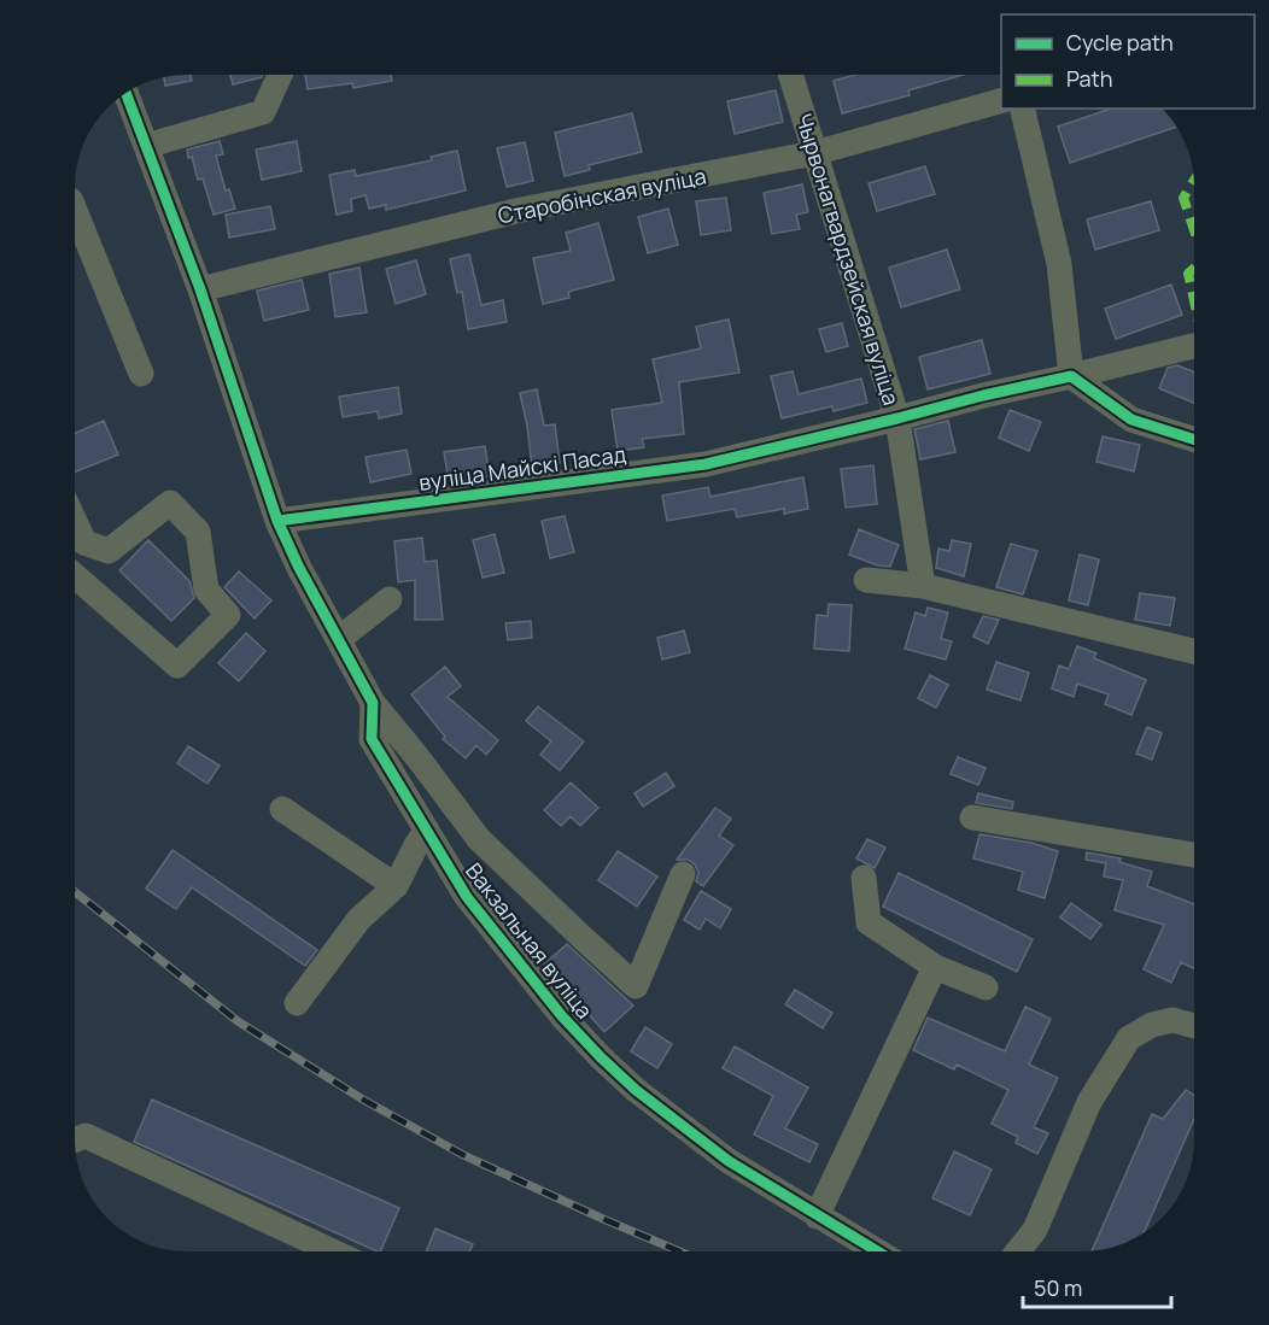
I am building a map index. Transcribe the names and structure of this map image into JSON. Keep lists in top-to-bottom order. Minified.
{"streets":{"street":["Старобінская вуліца","Чырвонагвардзейская вуліца","вуліца Майскі Пасад","Вакзальная вуліца"]},"crossings":[["Старобінская вуліца","Чырвонагвардзейская вуліца"],["Чырвонагвардзейская вуліца","вуліца Майскі Пасад"],["вуліца Майскі Пасад","Вакзальная вуліца"]],"legend":["Cycle path","Path"],"scale_bar":"50 m"}
